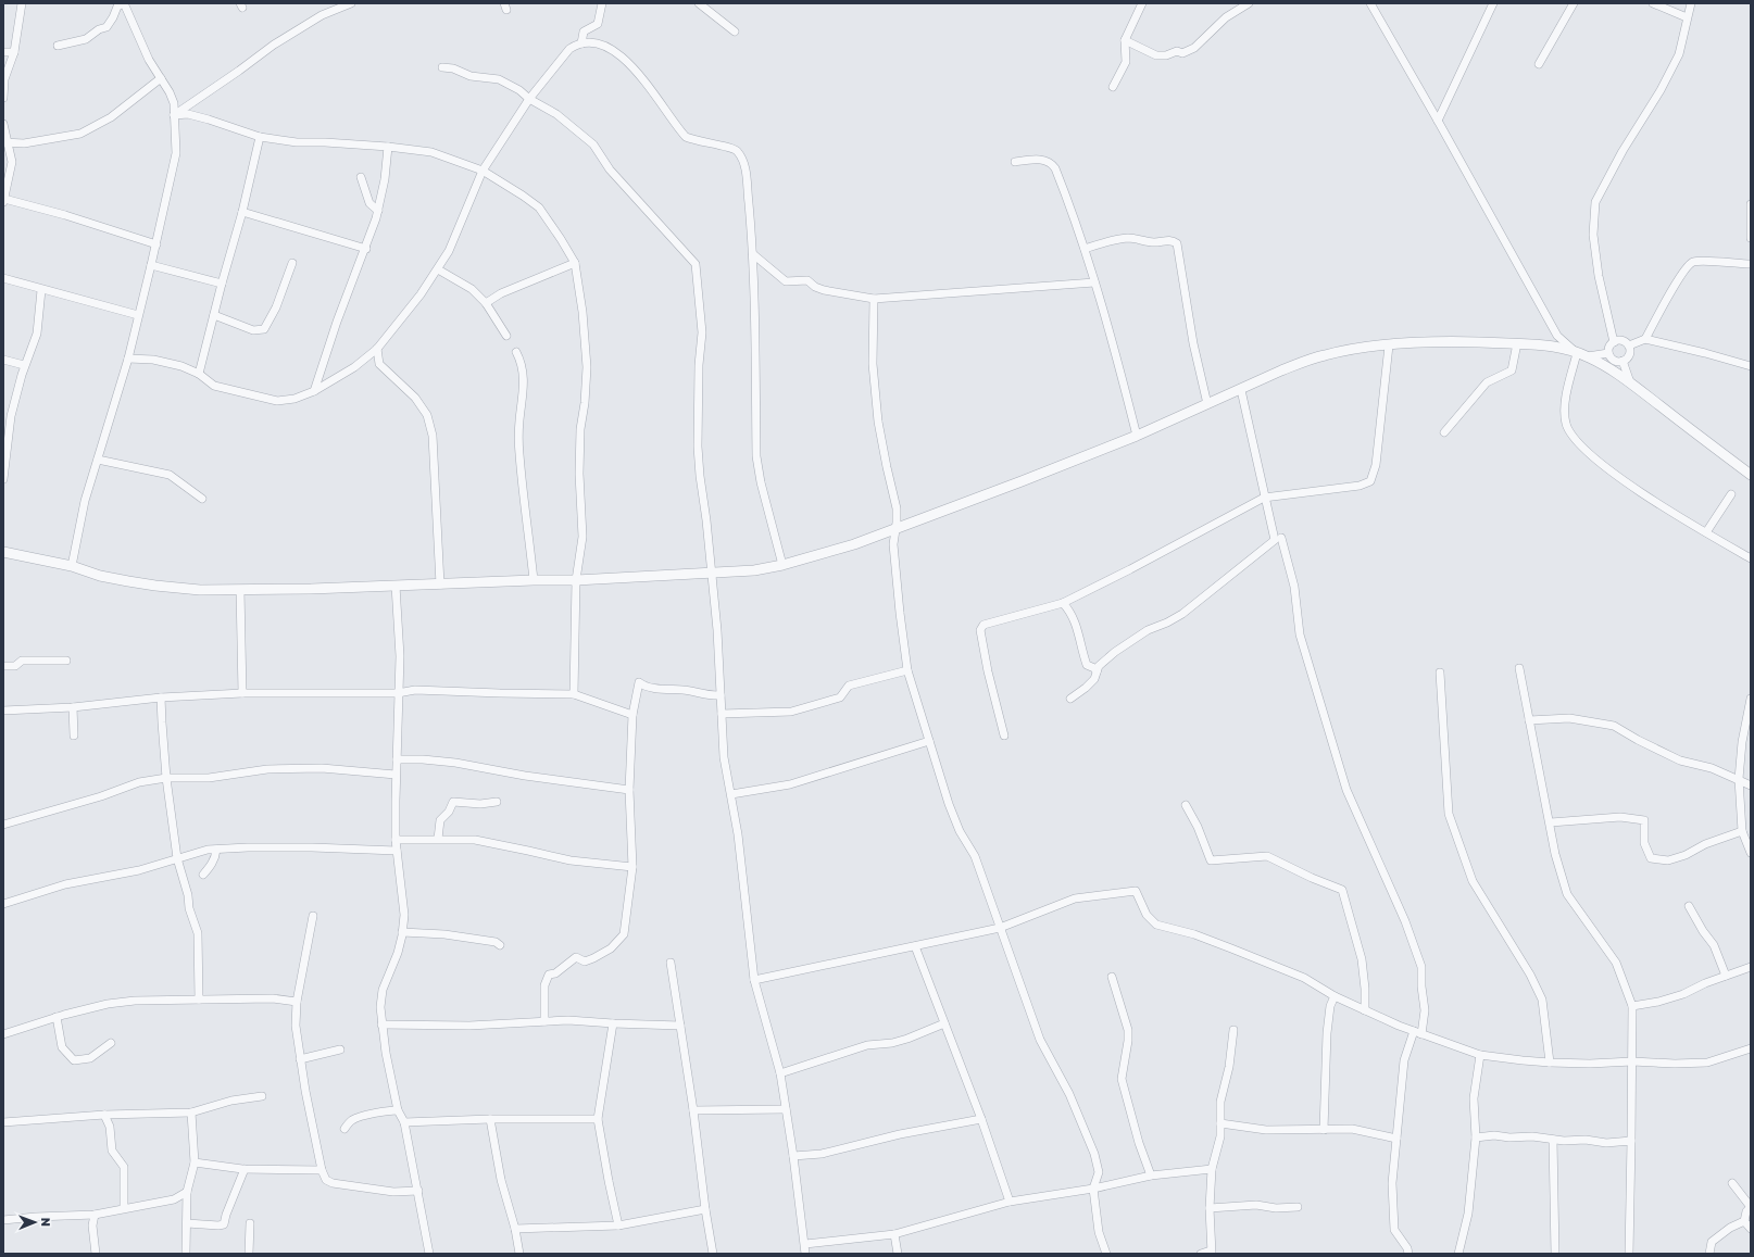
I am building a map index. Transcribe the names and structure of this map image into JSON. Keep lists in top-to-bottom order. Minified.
{"north":"right"}
